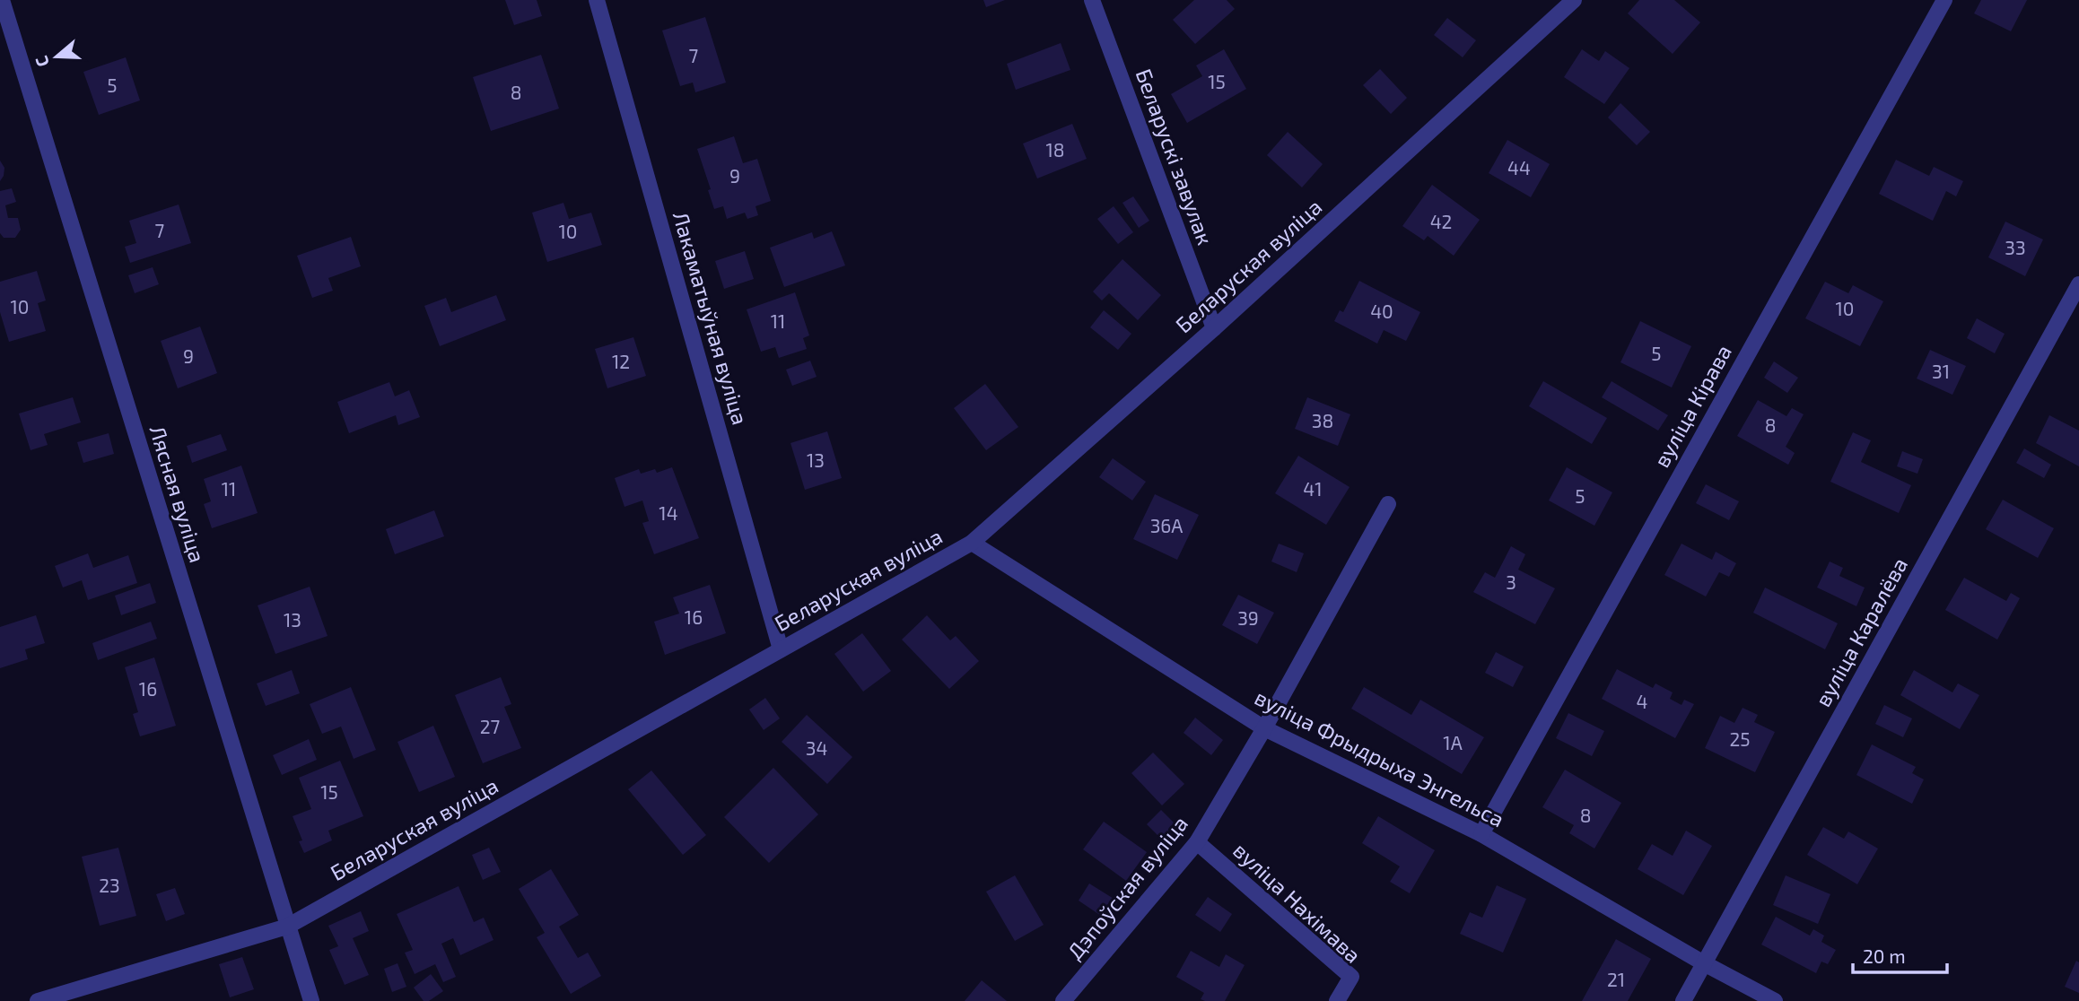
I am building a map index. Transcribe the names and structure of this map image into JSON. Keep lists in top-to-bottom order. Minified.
{"streets":{"street":["Беларускі завулак","Беларуская вуліца","Лакаматыўная вуліца","вуліца Кірава","Лясная вуліца","вуліца Каралёва","вуліца Фрыдрыха Энгельса","Дэпоўская вуліца","вуліца Нахімава"]},"crossings":[["Беларускі завулак","Беларуская вуліца"],["Беларуская вуліца","Лакаматыўная вуліца"],["Беларуская вуліца","Лясная вуліца"],["Беларуская вуліца","вуліца Фрыдрыха Энгельса"],["вуліца Кірава","вуліца Фрыдрыха Энгельса"],["вуліца Каралёва","вуліца Фрыдрыха Энгельса"],["вуліца Фрыдрыха Энгельса","Дэпоўская вуліца"],["Дэпоўская вуліца","вуліца Нахімава"]],"house_numbers":["7","15","5","8","18","44","9","42","7","10","33","10","10","40","11","5","9","12","31","38","8","13","11","41","5","14","36А","3","16","39","13","16","4","27","25","1А","34","15","8","23","21"],"scale_bar":"20 m","north":"left"}
